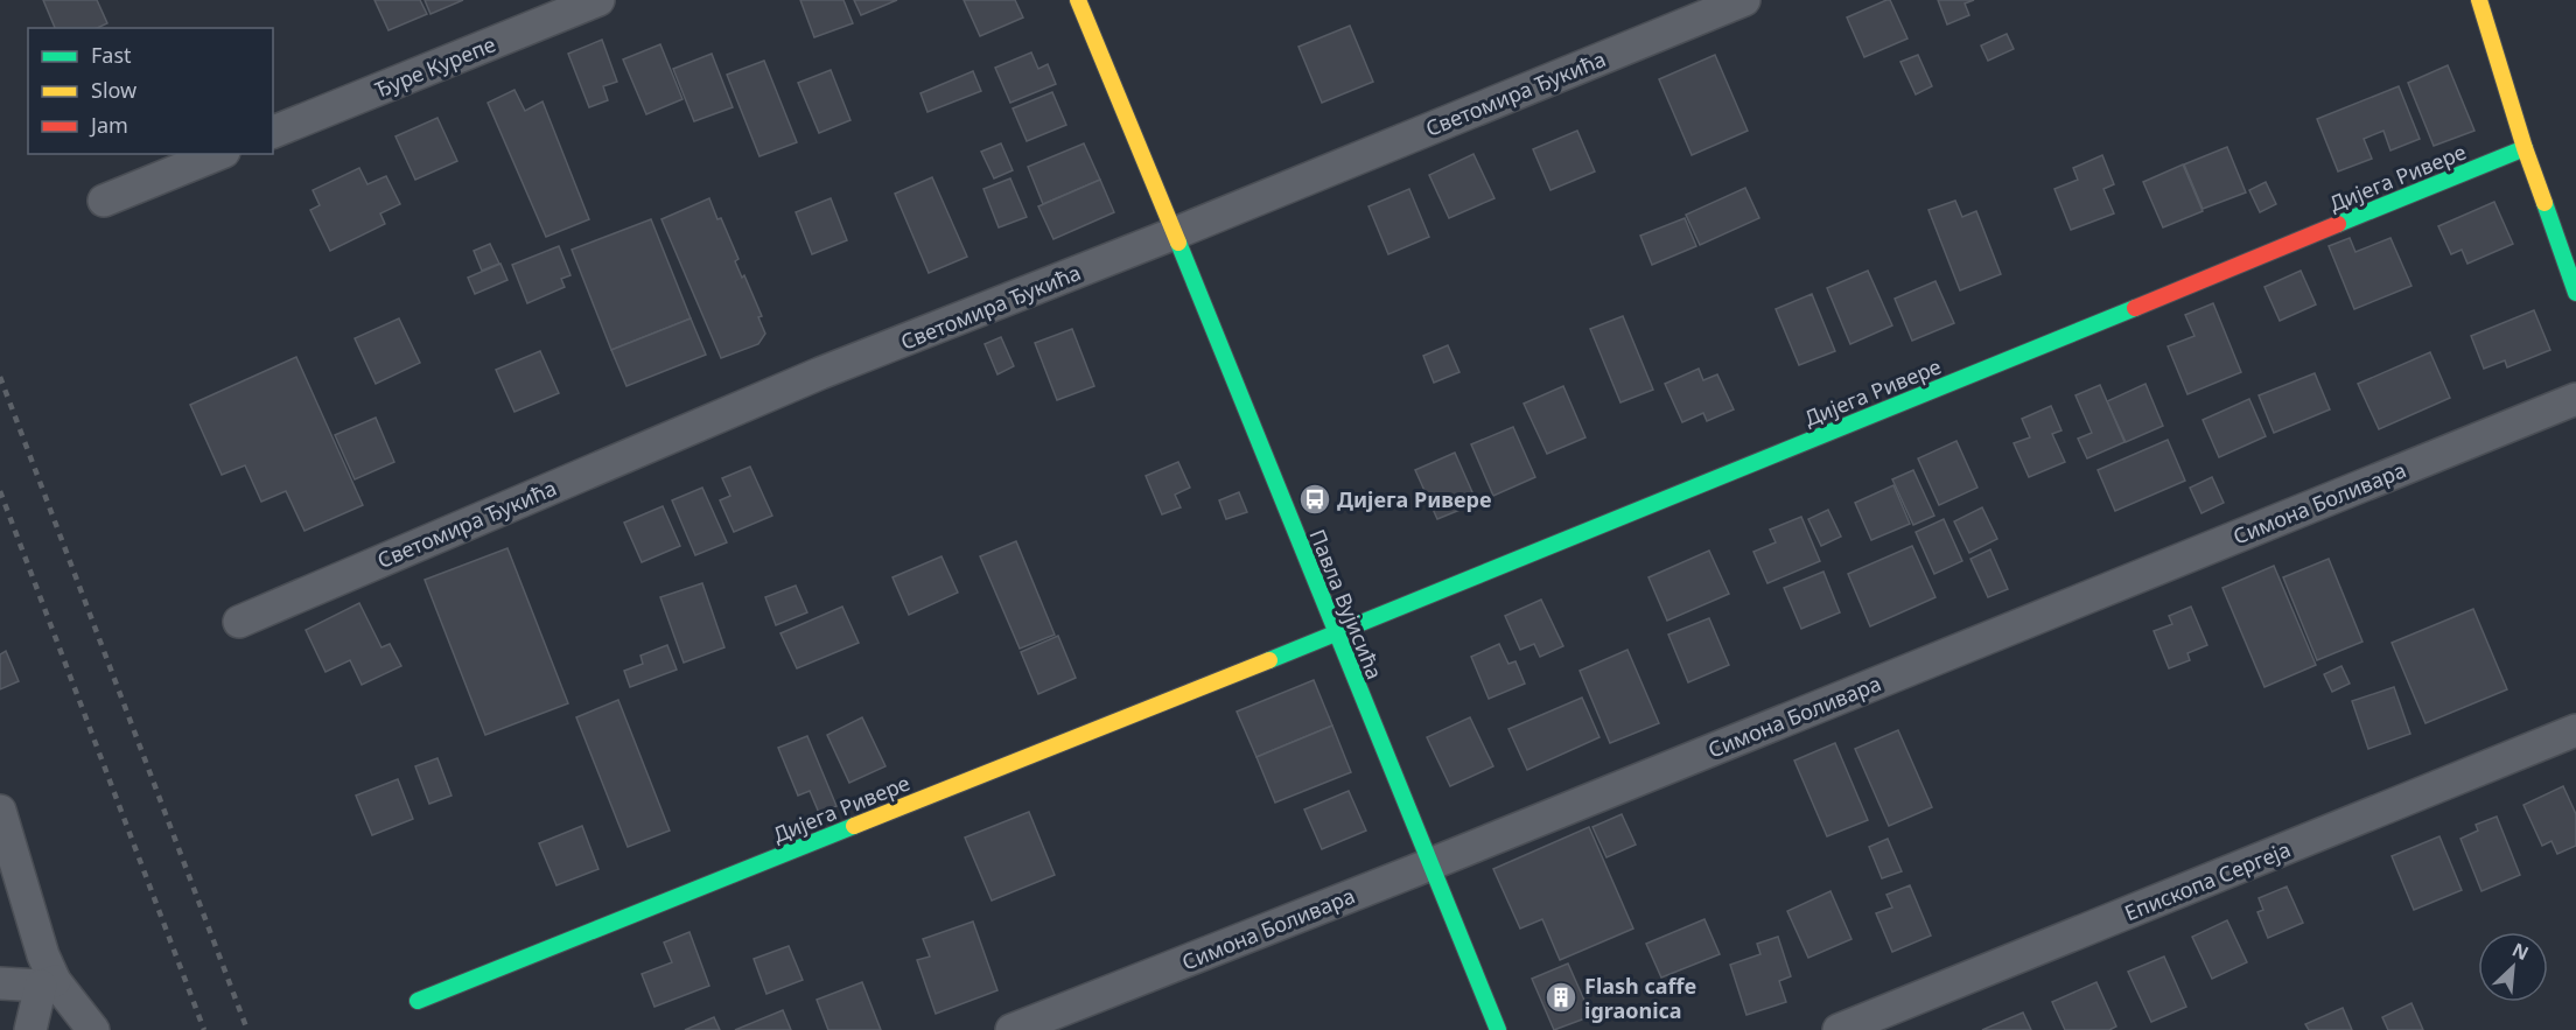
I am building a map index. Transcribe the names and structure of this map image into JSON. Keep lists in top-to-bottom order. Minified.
{"streets":{"street":["Ђуре Курепе","Светомира Ђукића","Дијега Ривере","Симона Боливара","Павла Вујисића","Епископа Сергеја"]},"crossings":[["Светомира Ђукића","Павла Вујисића"],["Дијега Ривере","Павла Вујисића"],["Симона Боливара","Павла Вујисића"]],"places":{"bus stop":["Дијега Ривере"],"building":["Flash caffe igraonica"]},"legend":["Fast","Slow","Jam"],"north":"top right"}
